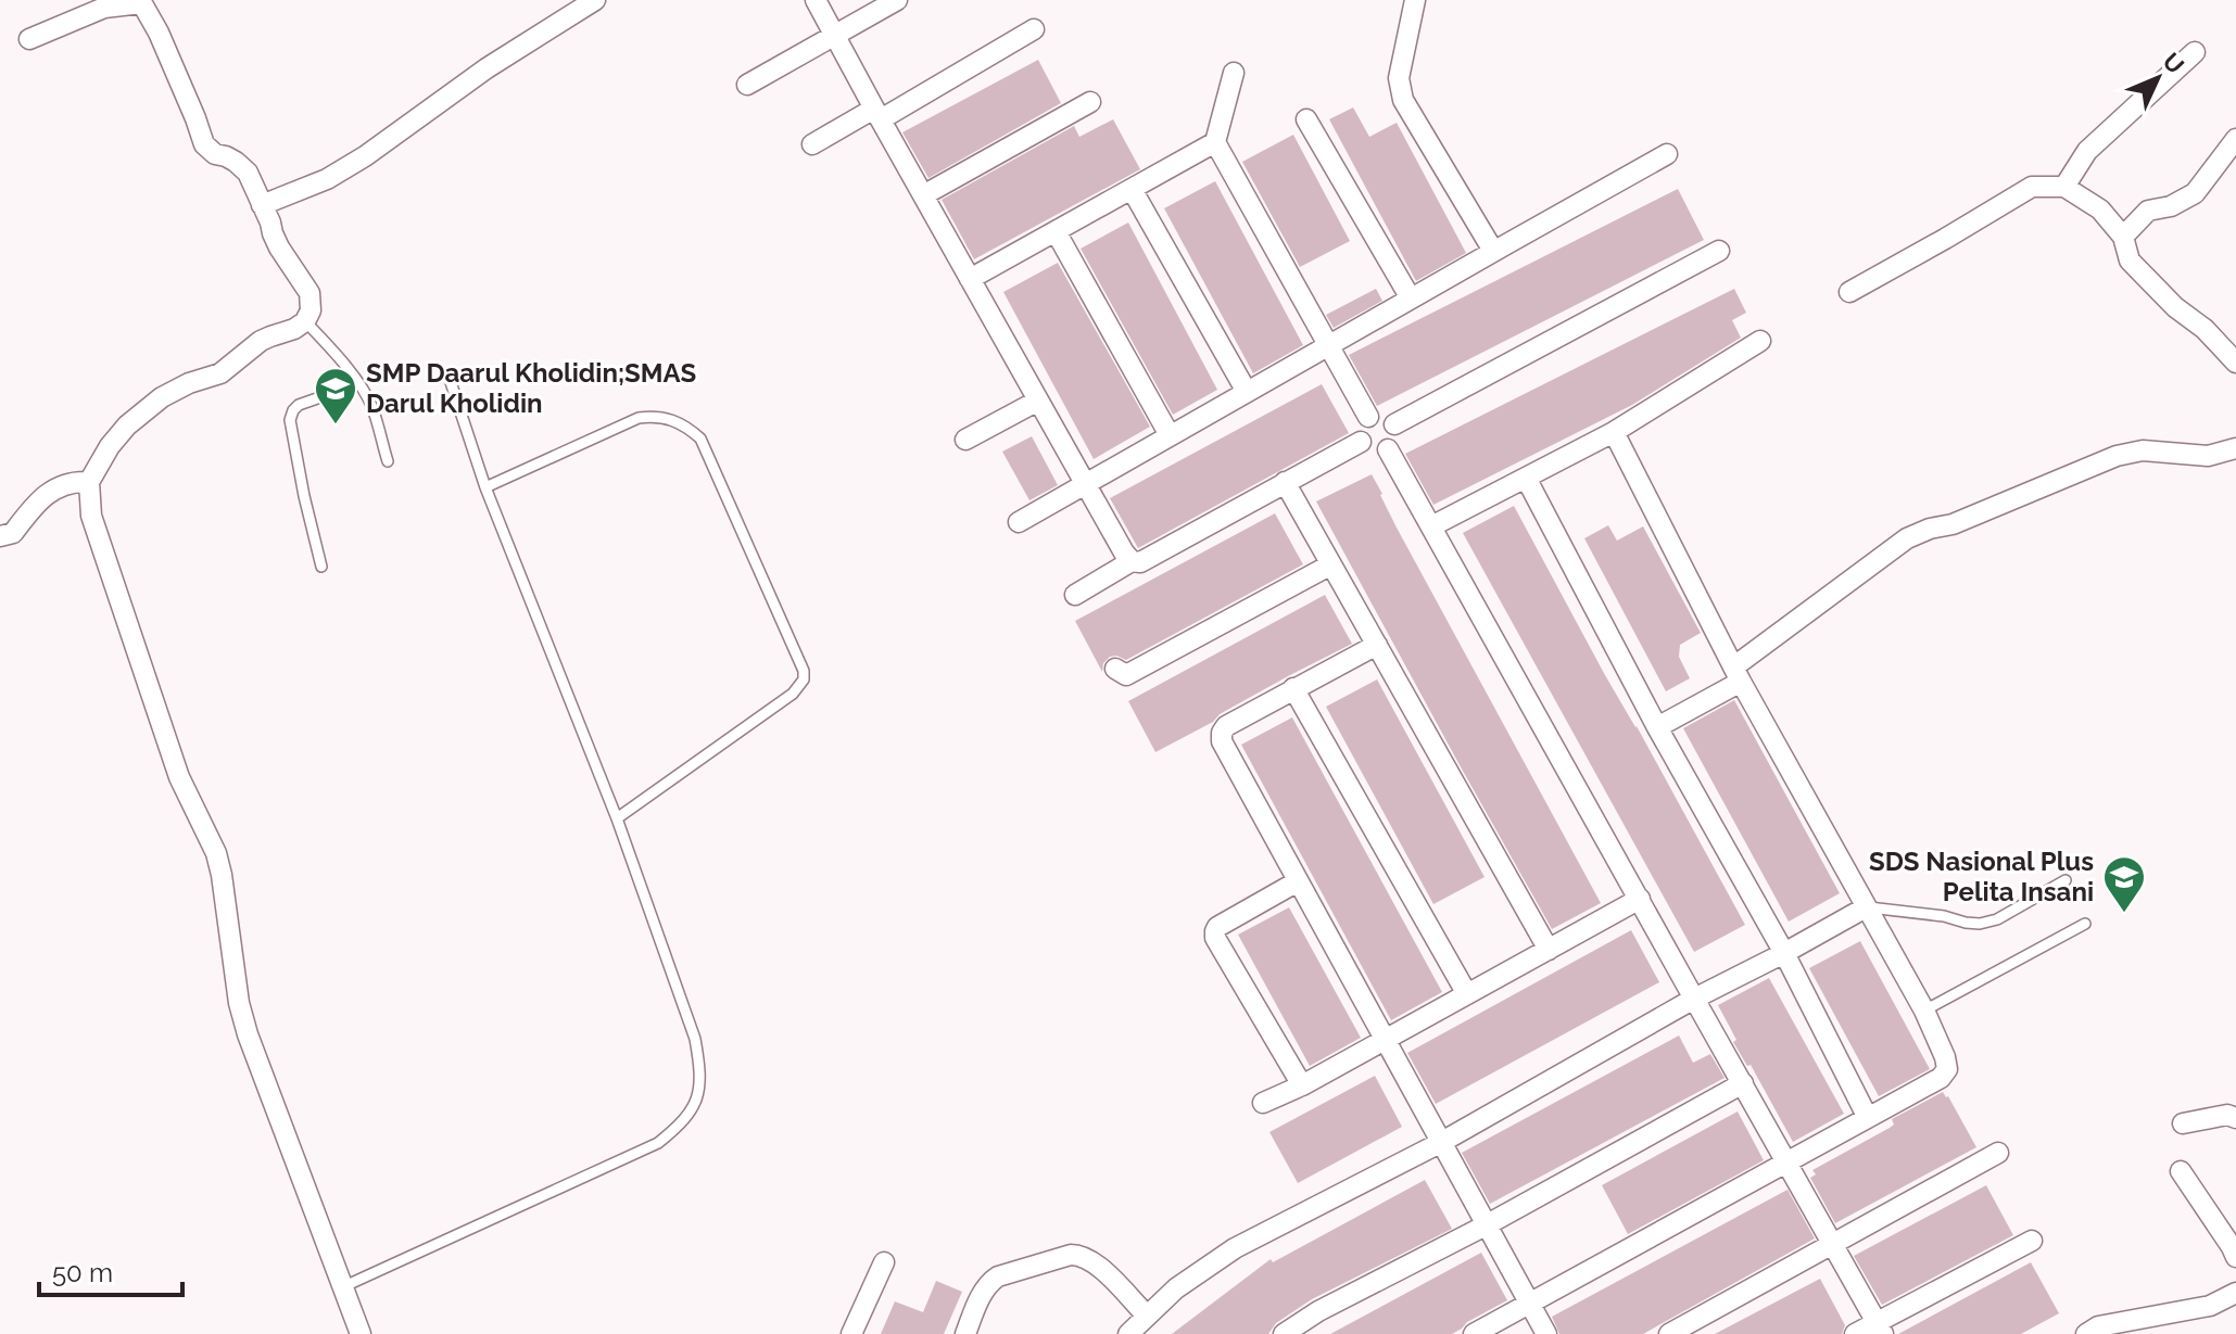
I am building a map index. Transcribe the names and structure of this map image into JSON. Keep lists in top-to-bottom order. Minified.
{"places":{"school or university":["SMP Daarul Kholidin;SMAS Darul Kholidin","SDS Nasional Plus Pelita Insani"]},"scale_bar":"50 m","north":"top right"}
